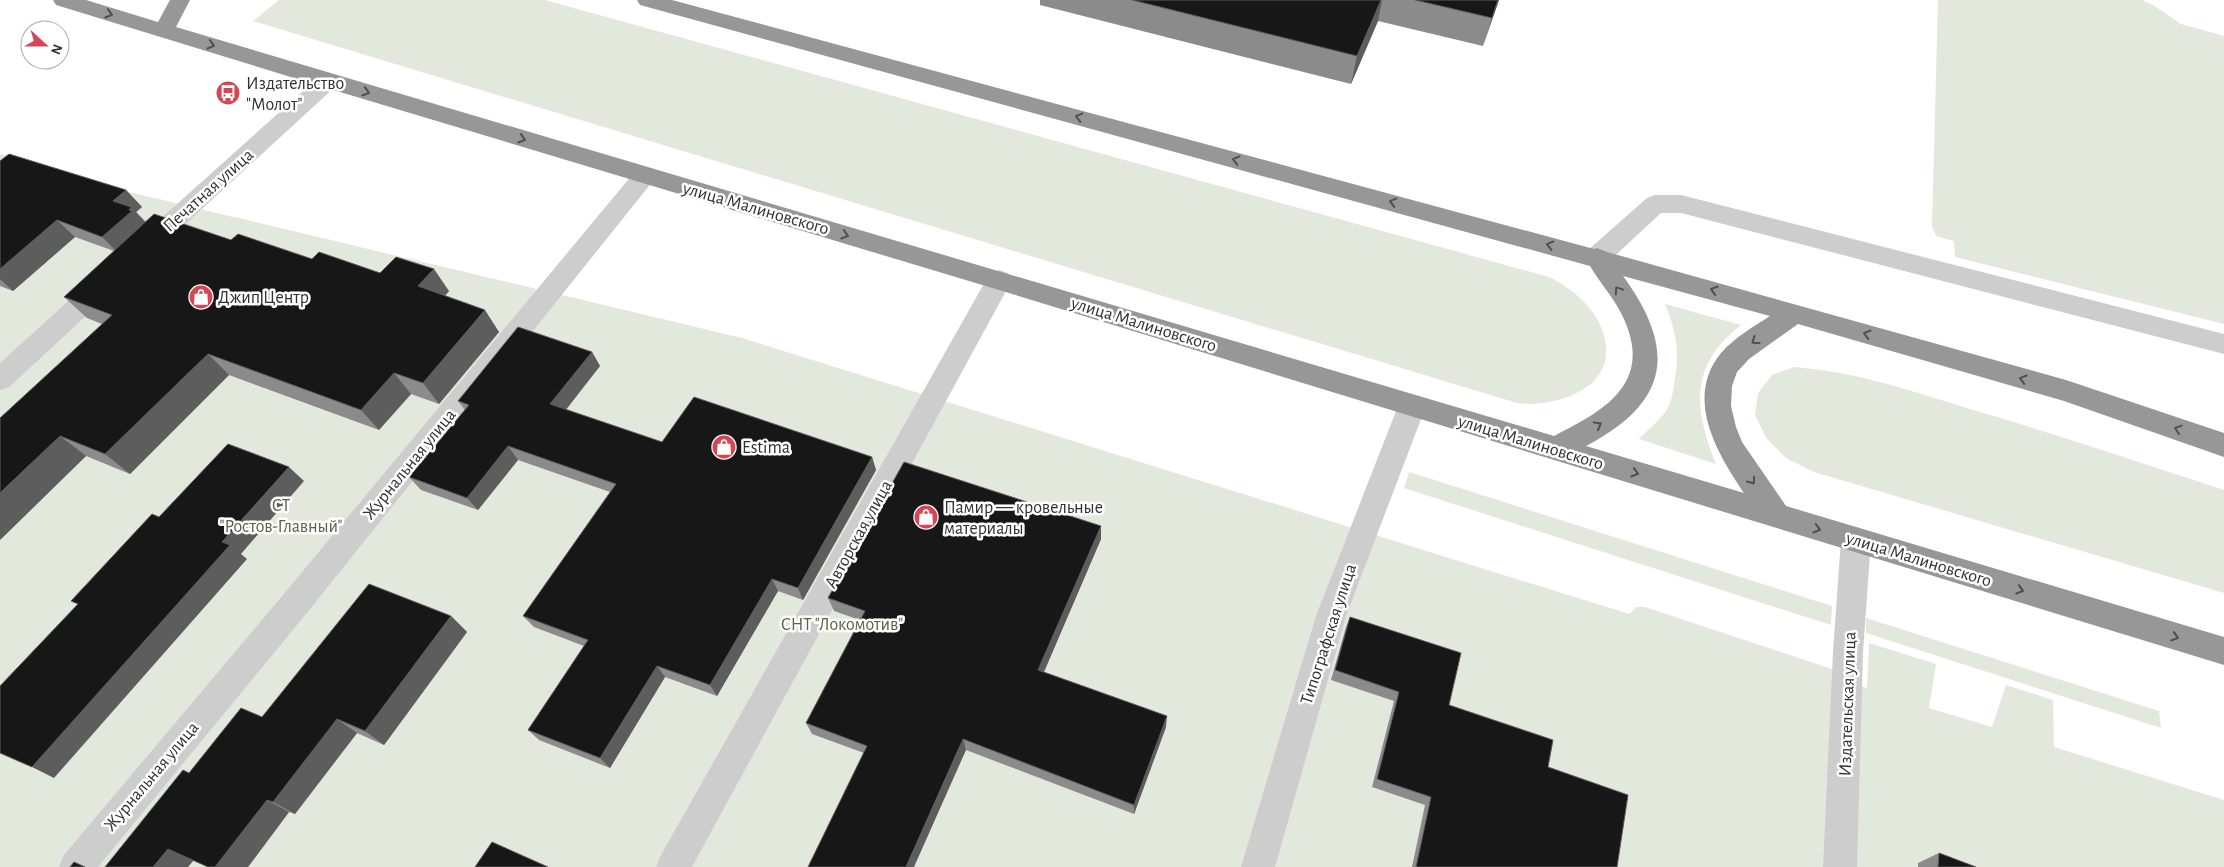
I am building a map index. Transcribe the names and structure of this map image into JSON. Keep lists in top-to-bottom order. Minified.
{"streets":{"highway":["улица Малиновского"],"street":["Печатная улица","Журнальная улица","Авторская улица","Типографская улица","Издательская улица"]},"crossings":[["Печатная улица","улица Малиновского"],["улица Малиновского","Журнальная улица"],["улица Малиновского","Авторская улица"],["улица Малиновского","Типографская улица"],["улица Малиновского","Издательская улица"]],"parks":["СТ \"Ростов-Главный\"","СНТ \"Локомотив\""],"places":{"bus stop":["Издательство \"Молот\""],"shop":["Джип Центр","Estima","Памир — кровельные материалы"]},"north":"right"}
